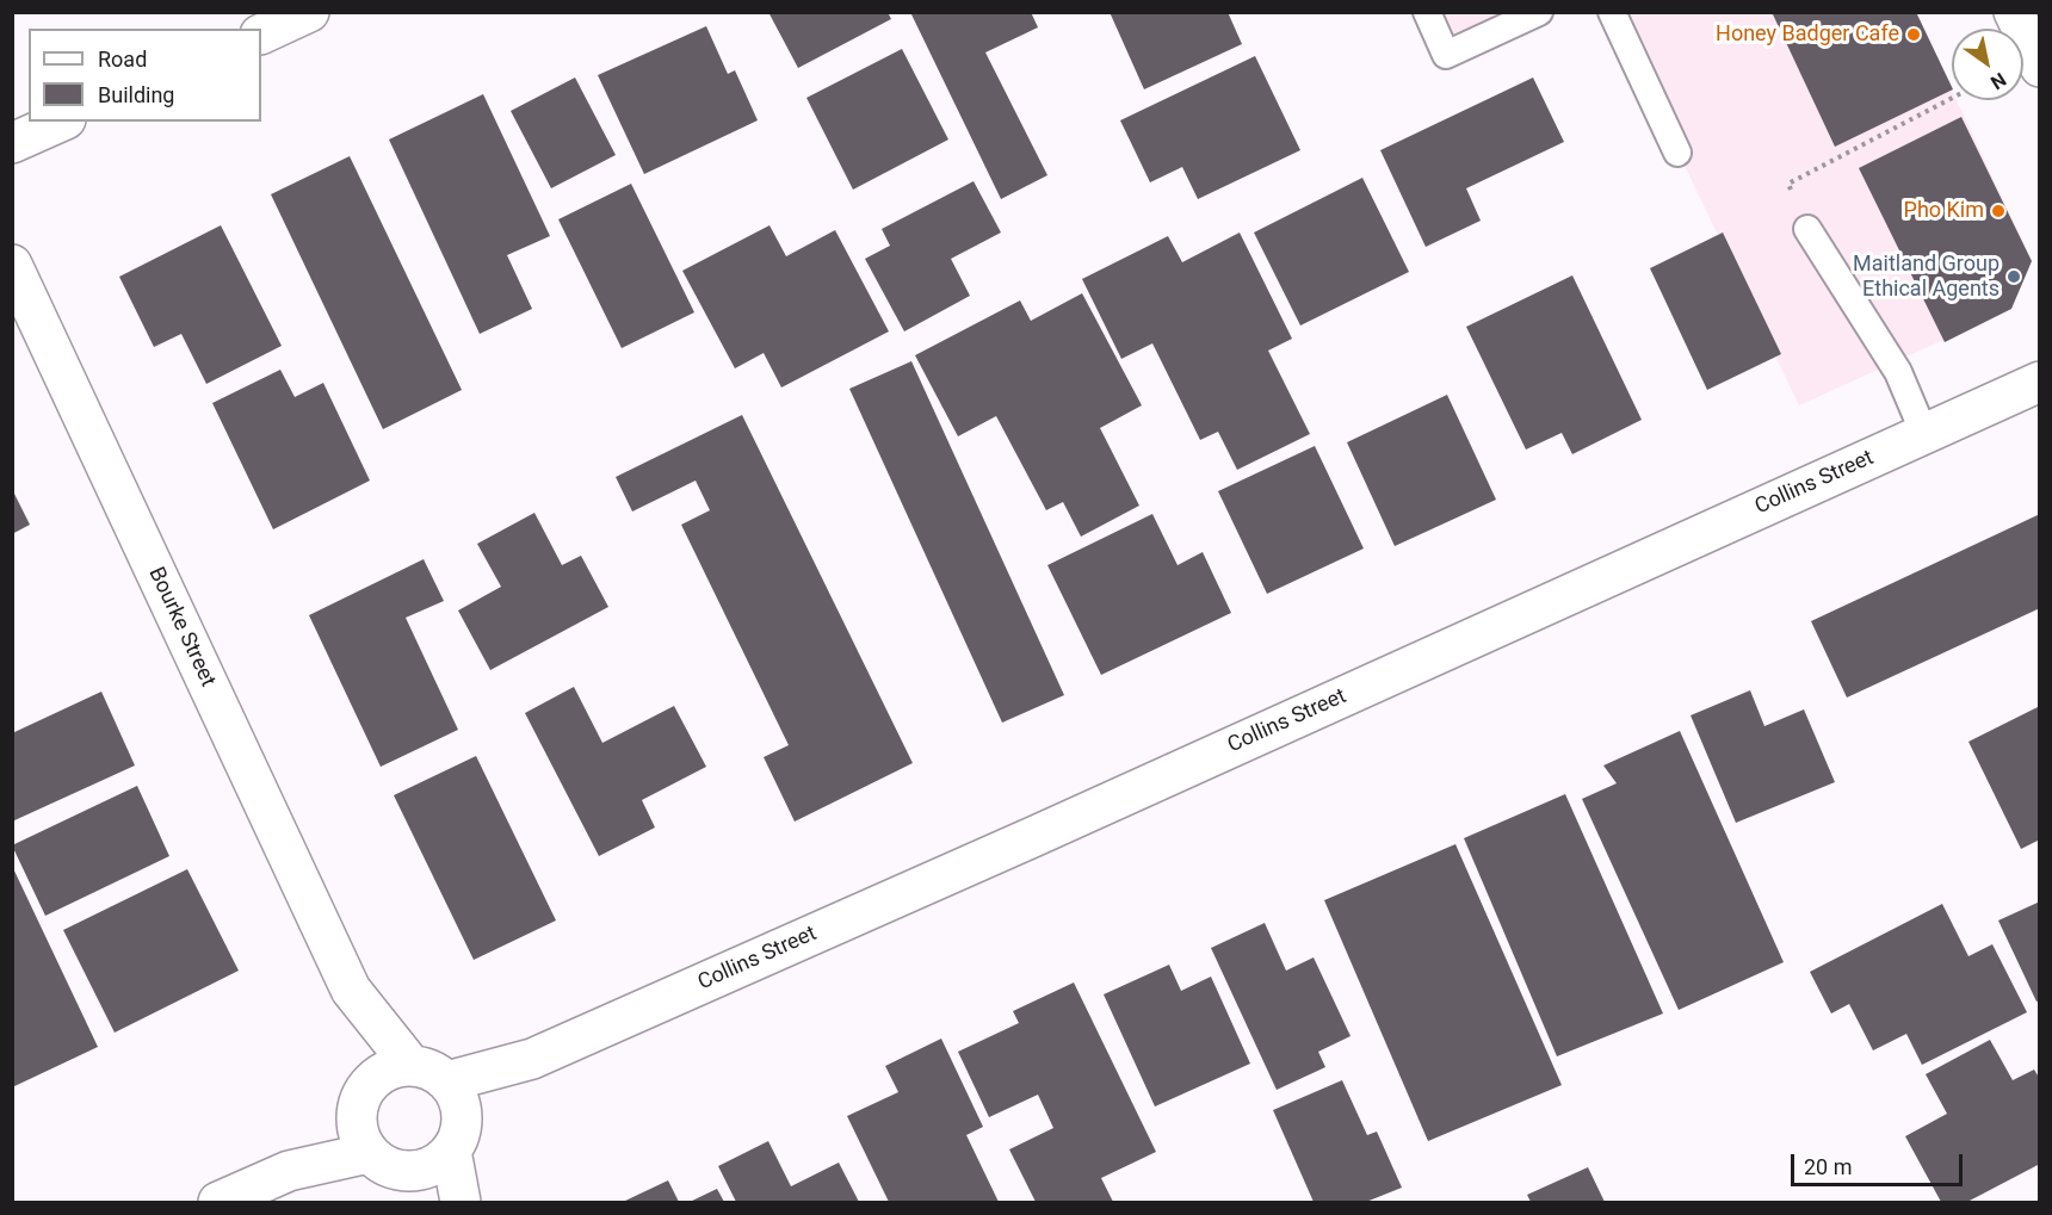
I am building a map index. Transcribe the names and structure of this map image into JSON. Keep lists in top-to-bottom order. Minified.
{"streets":{"street":["Collins Street","Bourke Street"]},"crossings":[["Collins Street","Bourke Street"]],"places":["Honey Badger Cafe","Pho Kim","Maitland Group Ethical Agents"],"legend":["Road","Building"],"scale_bar":"20 m","north":"bottom right"}
